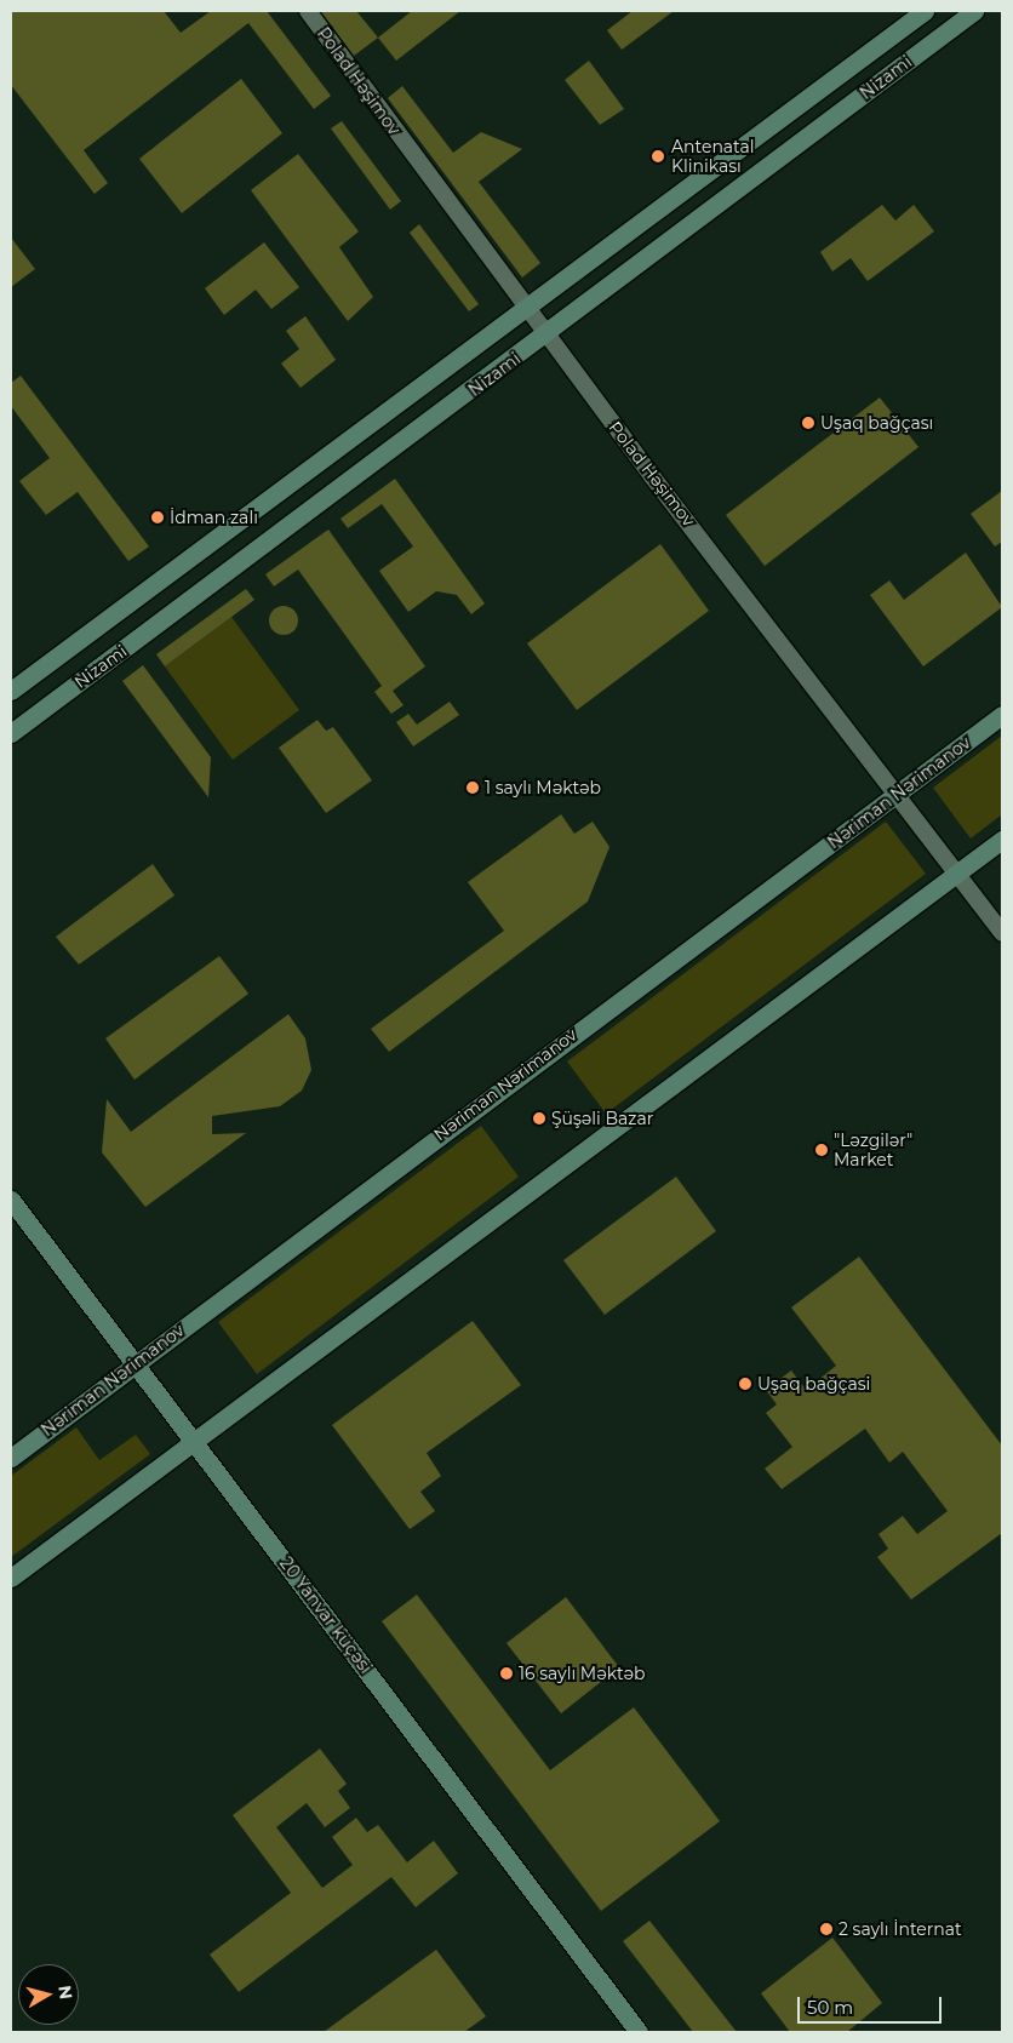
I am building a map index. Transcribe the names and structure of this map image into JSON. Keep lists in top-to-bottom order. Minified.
{"streets":{"street":["Nizami","Polad Həşimov","Nəriman Nərimanov","20 Yanvar küçəsi"]},"crossings":[["Nizami","Polad Həşimov"],["Polad Həşimov","Nəriman Nərimanov"],["Nəriman Nərimanov","20 Yanvar küçəsi"]],"places":["Antenatal Klinikası","Uşaq bağçası","İdman zalı","1 saylı Məktəb","Şüşəli Bazar","\"Ləzgilər\" Market","Uşaq bağçasi","16 saylı Məktəb","2 saylı İnternat"],"scale_bar":"50 m","north":"right"}
